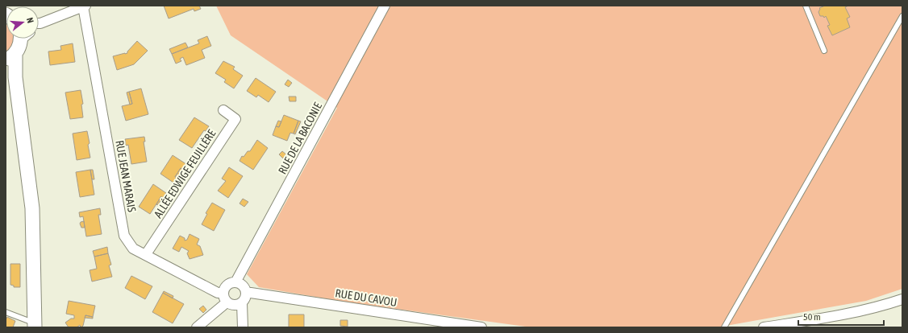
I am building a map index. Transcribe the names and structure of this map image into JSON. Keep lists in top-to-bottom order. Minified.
{"streets":{"street":["RUE DE LA BACONIE","ALLÉE EDWIGE FEUILLÈRE","RUE JEAN MARAIS","RUE DU CAVOU"]},"crossings":[["RUE DE LA BACONIE","RUE JEAN MARAIS"],["RUE DE LA BACONIE","RUE DU CAVOU"],["ALLÉE EDWIGE FEUILLÈRE","RUE JEAN MARAIS"],["RUE JEAN MARAIS","RUE DU CAVOU"]],"scale_bar":"50 m","north":"right"}
